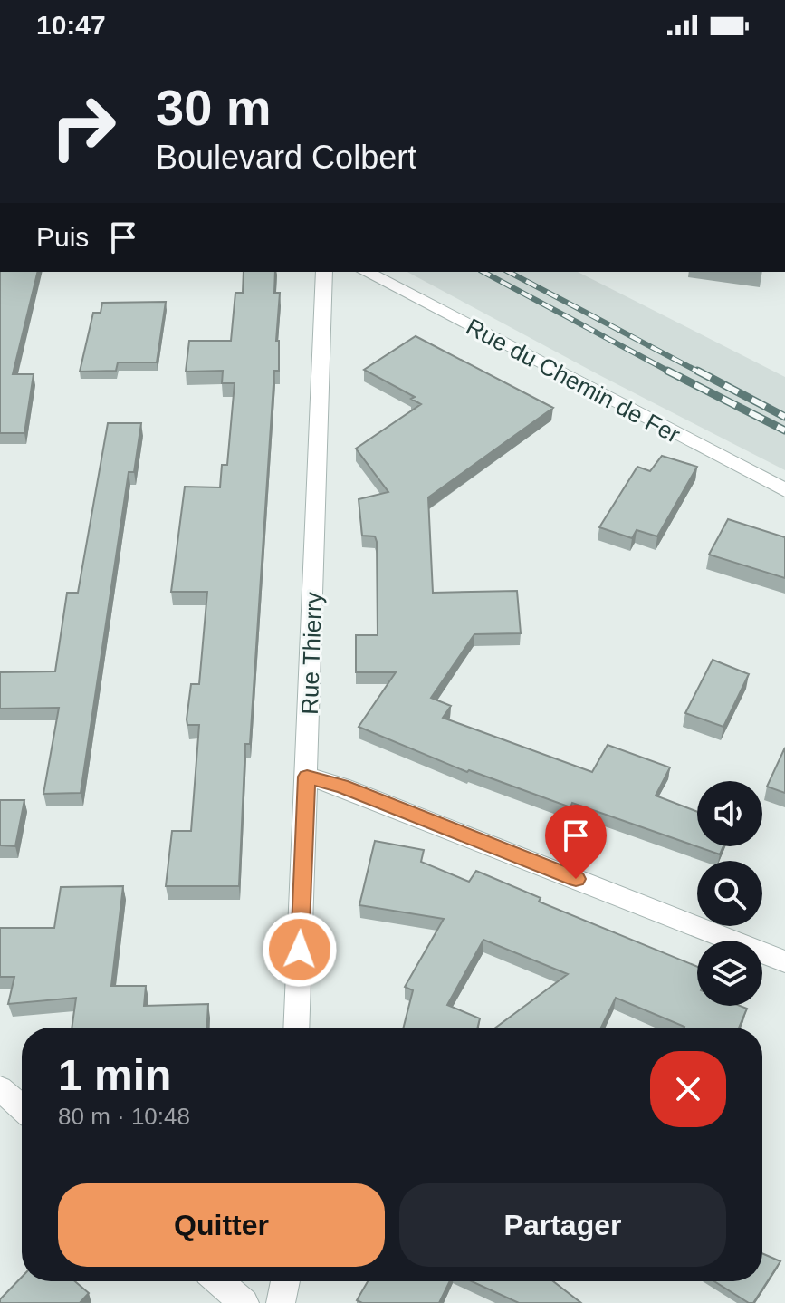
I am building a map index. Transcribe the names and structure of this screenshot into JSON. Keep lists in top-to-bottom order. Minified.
{"streets":{"street":["Rue du Chemin de Fer","Rue Thierry"]},"page":{"status":"10:47","turn":["30 m","Boulevard Colbert"],"then":"Puis","heading":["1 min","80 m · 10:48"],"buttons":["Quitter","Partager"]}}
